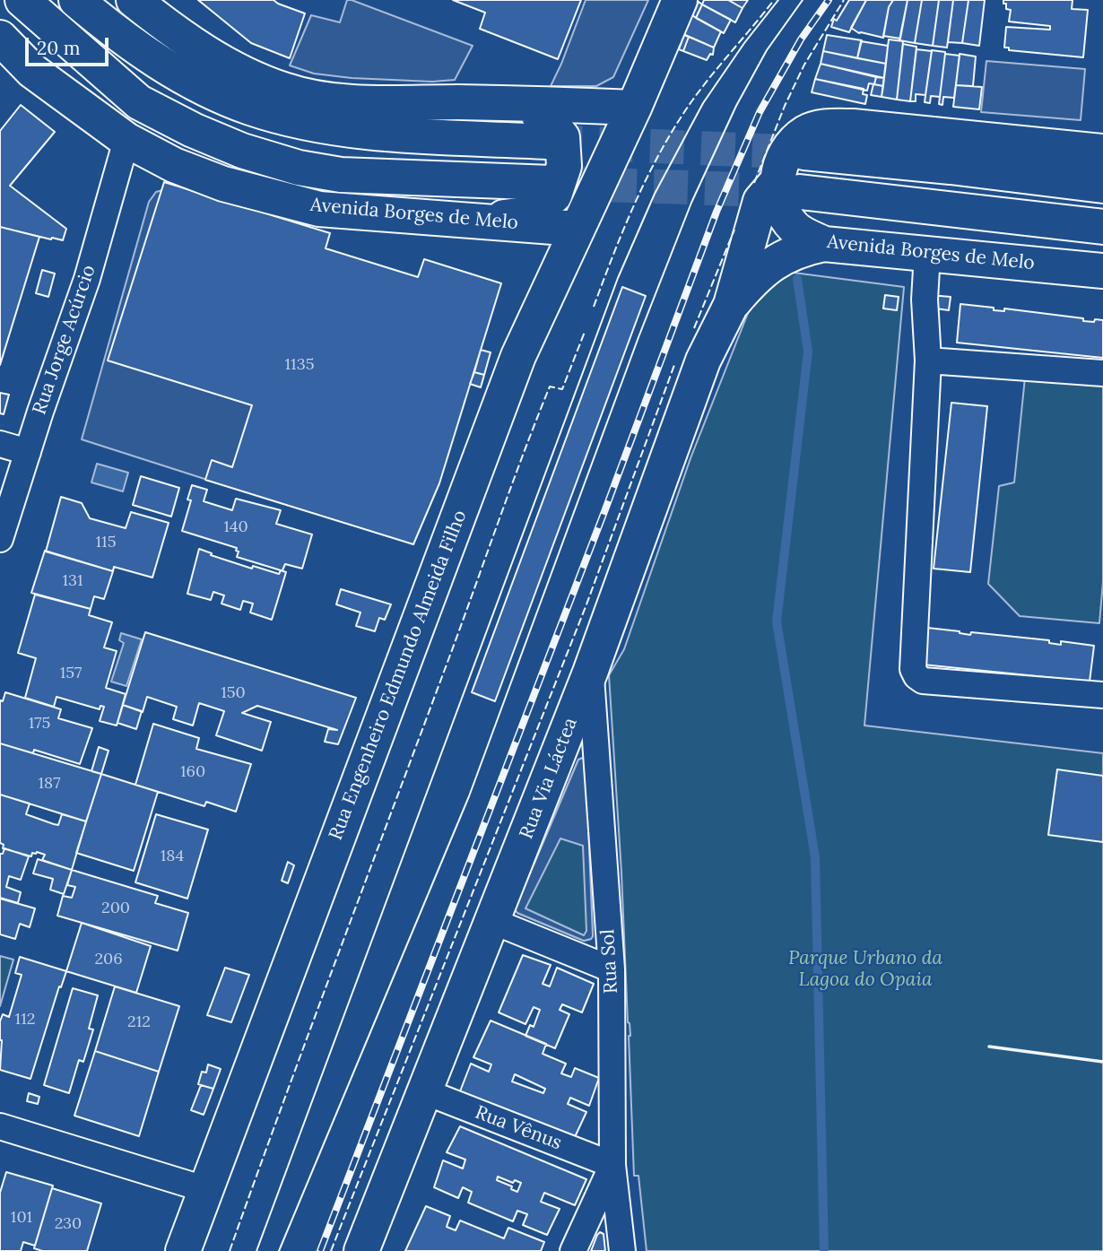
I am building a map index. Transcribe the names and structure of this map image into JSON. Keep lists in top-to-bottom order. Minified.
{"streets":{"street":["Avenida Borges de Melo","Rua Jorge Acúrcio","Rua Engenheiro Edmundo Almeida Filho","Rua Via Láctea","Rua Sol","Rua Vênus"]},"crossings":[["Avenida Borges de Melo","Rua Jorge Acúrcio"],["Avenida Borges de Melo","Rua Engenheiro Edmundo Almeida Filho"],["Avenida Borges de Melo","Rua Via Láctea"],["Rua Via Láctea","Rua Sol"],["Rua Via Láctea","Rua Vênus"],["Rua Sol","Rua Vênus"]],"parks":["Parque Urbano da Lagoa do Opaia"],"house_numbers":["1135","140","115","131","157","150","175","160","187","184","200","206","112","212","101","230"],"scale_bar":"20 m"}
